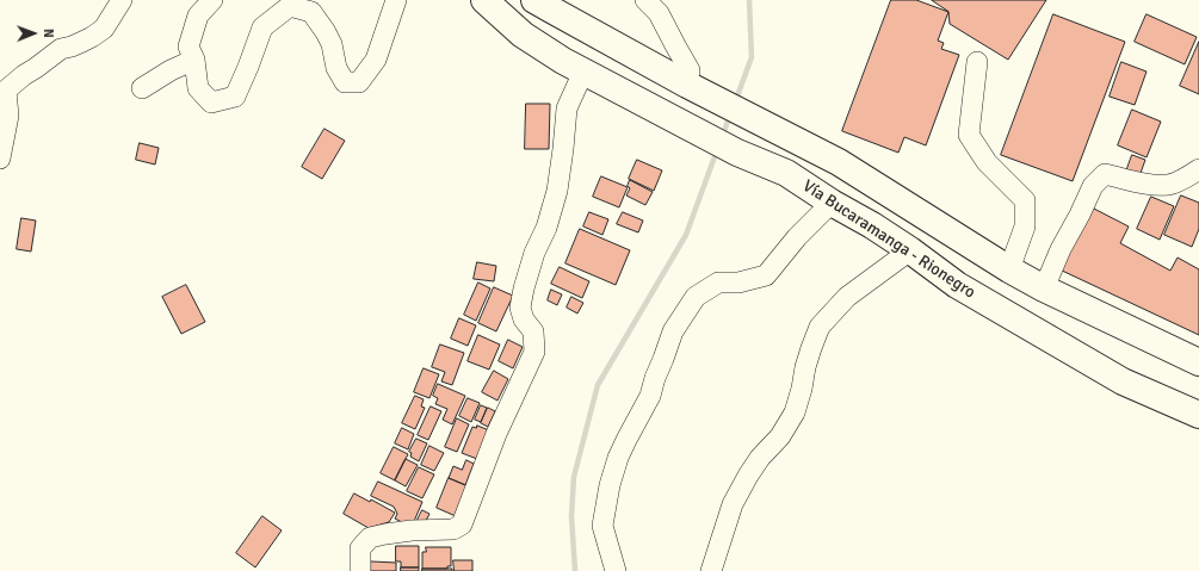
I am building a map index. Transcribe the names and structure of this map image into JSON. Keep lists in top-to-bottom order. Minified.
{"streets":{"highway":["Vía Bucaramanga - Rionegro"]},"north":"right"}
